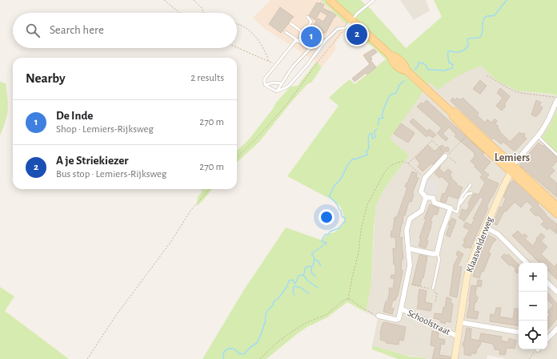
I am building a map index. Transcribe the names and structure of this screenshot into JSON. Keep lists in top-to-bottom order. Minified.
{"streets":{"street":["Klaasvelderweg","Schoolstraat"]},"crossings":[["Klaasvelderweg","Schoolstraat"]],"districts":["Lemiers"],"page":{"search":"Search here","pins":["2","1"],"heading":["Nearby","2 results"],"list":[{"mark":"1","name":"De Inde","note":"Shop · Lemiers-Rijksweg","value":"270 m"},{"mark":"2","name":"A je Striekiezer","note":"Bus stop · Lemiers-Rijksweg","value":"270 m"}],"map_buttons":["+","−"]}}
